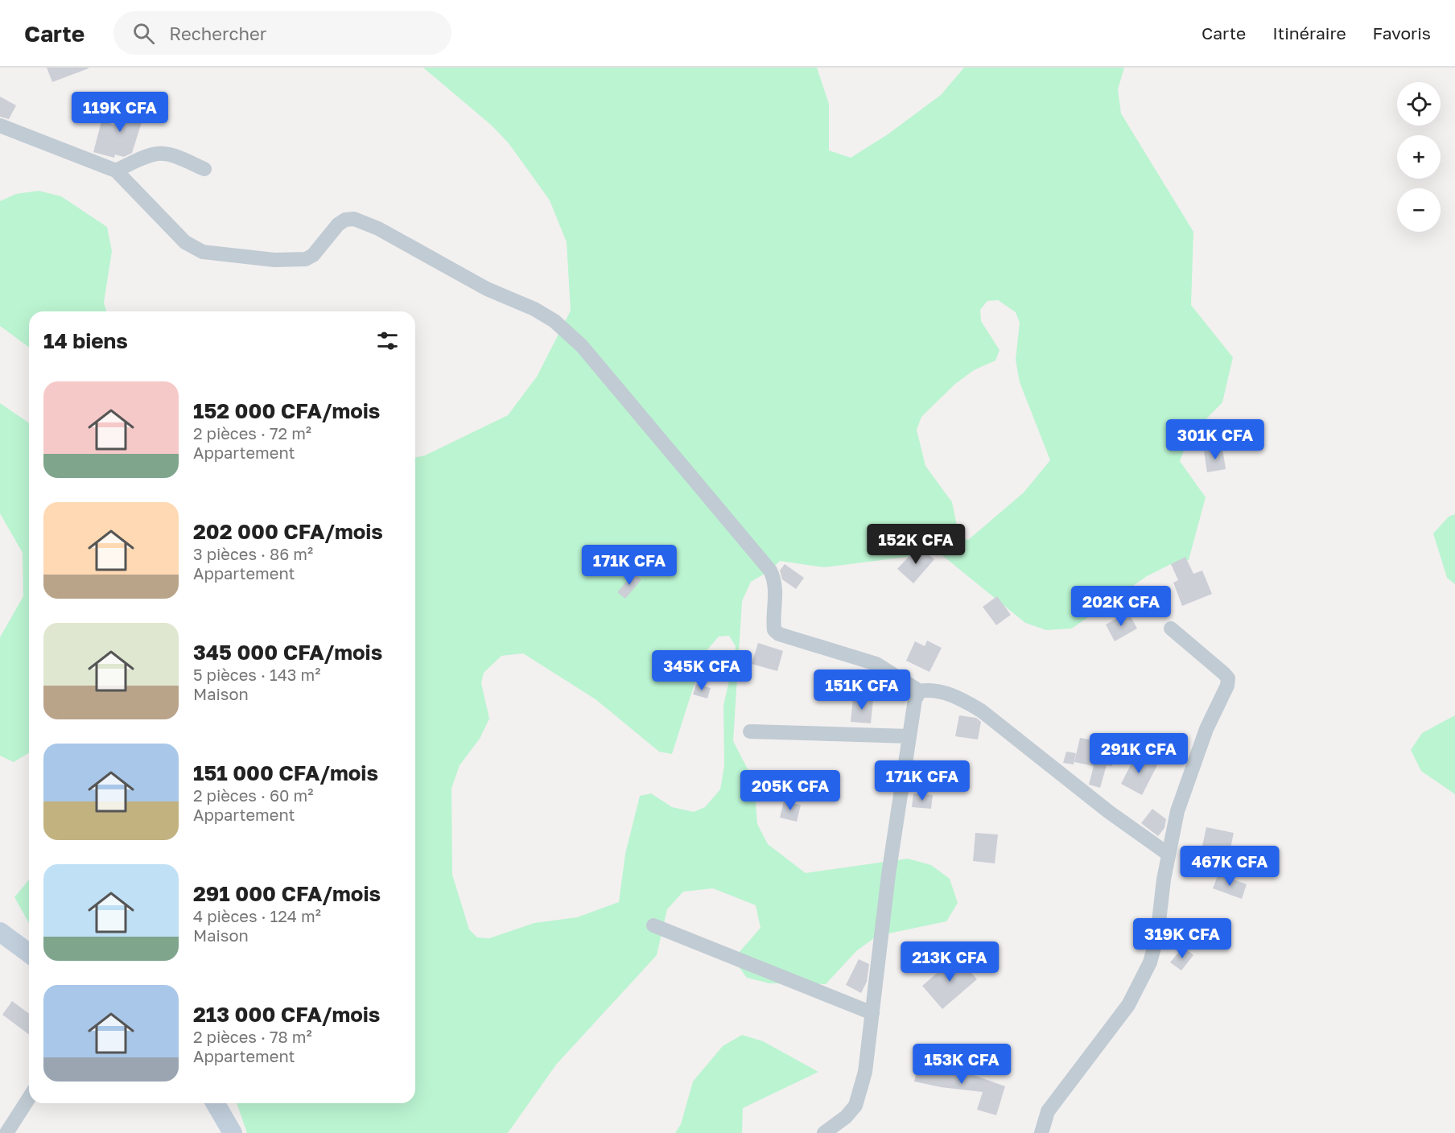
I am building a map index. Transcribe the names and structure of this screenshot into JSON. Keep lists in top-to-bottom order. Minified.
{"page":{"header":"Carte","search":"Rechercher","nav":["Carte","Itinéraire","Favoris"],"map_buttons":["+","−"],"price":["119K CFA","301K CFA","152K CFA","171K CFA","202K CFA","345K CFA","151K CFA","291K CFA","171K CFA","205K CFA","467K CFA","319K CFA","213K CFA","153K CFA"],"heading":"14 biens","list":[{"name":"152 000 CFA/mois","note":"2 pièces · 72 m² · Appartement"},{"name":"202 000 CFA/mois","note":"3 pièces · 86 m² · Appartement"},{"name":"345 000 CFA/mois","note":"5 pièces · 143 m² · Maison"},{"name":"151 000 CFA/mois","note":"2 pièces · 60 m² · Appartement"},{"name":"291 000 CFA/mois","note":"4 pièces · 124 m² · Maison"},{"name":"213 000 CFA/mois","note":"2 pièces · 78 m² · Appartement"}]}}
